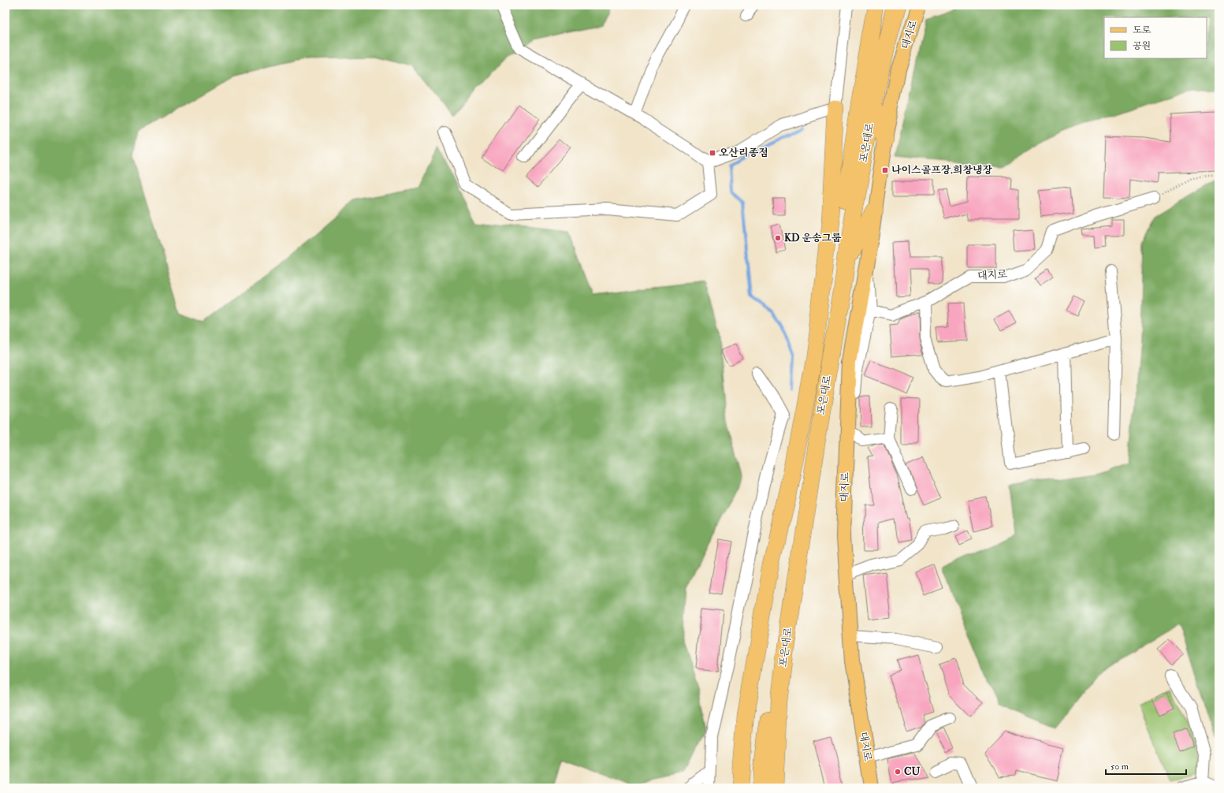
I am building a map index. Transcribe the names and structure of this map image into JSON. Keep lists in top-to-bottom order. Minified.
{"streets":{"highway":["포은대로"],"main road":["대지로"]},"places":{"transit":["오산리종점","나이스골프장.희창냉장"],"other":["KD 운송그룹","CU"]},"legend":["도로","공원"],"scale_bar":"50 m"}
